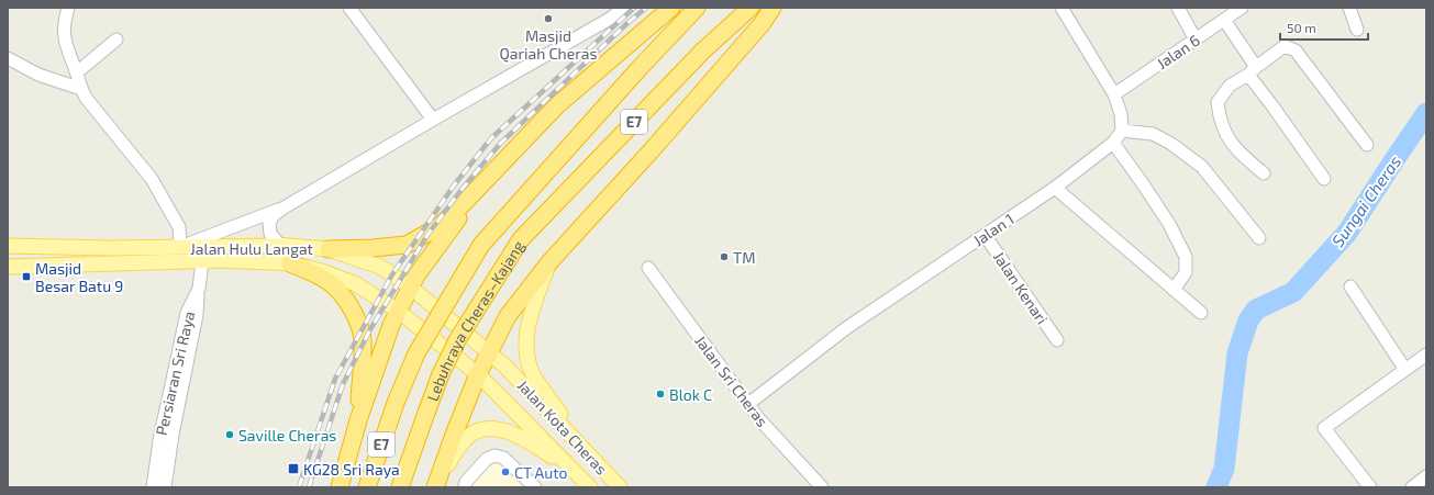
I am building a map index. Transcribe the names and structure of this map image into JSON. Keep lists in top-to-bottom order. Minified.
{"streets":{"highway":["E7","Lebuhraya Cheras–Kajang"],"main road":["Jalan Hulu Langat","Jalan Kota Cheras"],"street":["Jalan 6","Jalan 1","Jalan Kenari","Persiaran Sri Raya","Jalan Sri Cheras"]},"crossings":[["Jalan 1","Jalan Kenari"],["Jalan 1","Jalan Sri Cheras"],["Jalan Hulu Langat","Persiaran Sri Raya"],["Jalan Hulu Langat","Jalan Kota Cheras"]],"water":["Sungai Cheras"],"places":{"other":["Masjid Qariah Cheras","TM","Blok C","Saville Cheras","CT Auto"],"transit":["Masjid Besar Batu 9","KG28 Sri Raya"]},"scale_bar":"50 m"}
